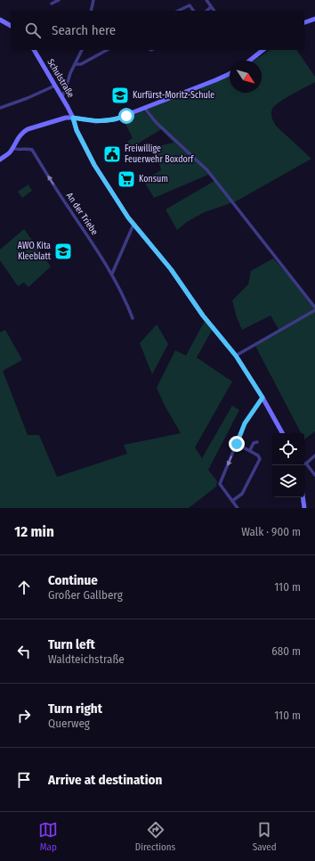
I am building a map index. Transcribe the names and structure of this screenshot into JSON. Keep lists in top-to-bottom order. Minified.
{"streets":{"street":["Schulstraße","An der Triebe"]},"one_way":["An der Triebe"],"places":{"school or university":["Kurfürst-Moritz-Schule","AWO Kita Kleeblatt"],"public building":["Freiwillige Feuerwehr Boxdorf"],"supermarket":["Konsum"]},"north":"bottom right","page":{"search":"Search here","heading":["12 min","Walk · 900 m"],"list":[["Continue","Großer Gallberg","110 m"],["Turn left","Waldteichstraße","680 m"],["Turn right","Querweg","110 m"],"Arrive at destination"],"nav":["Map","Directions","Saved"]}}
